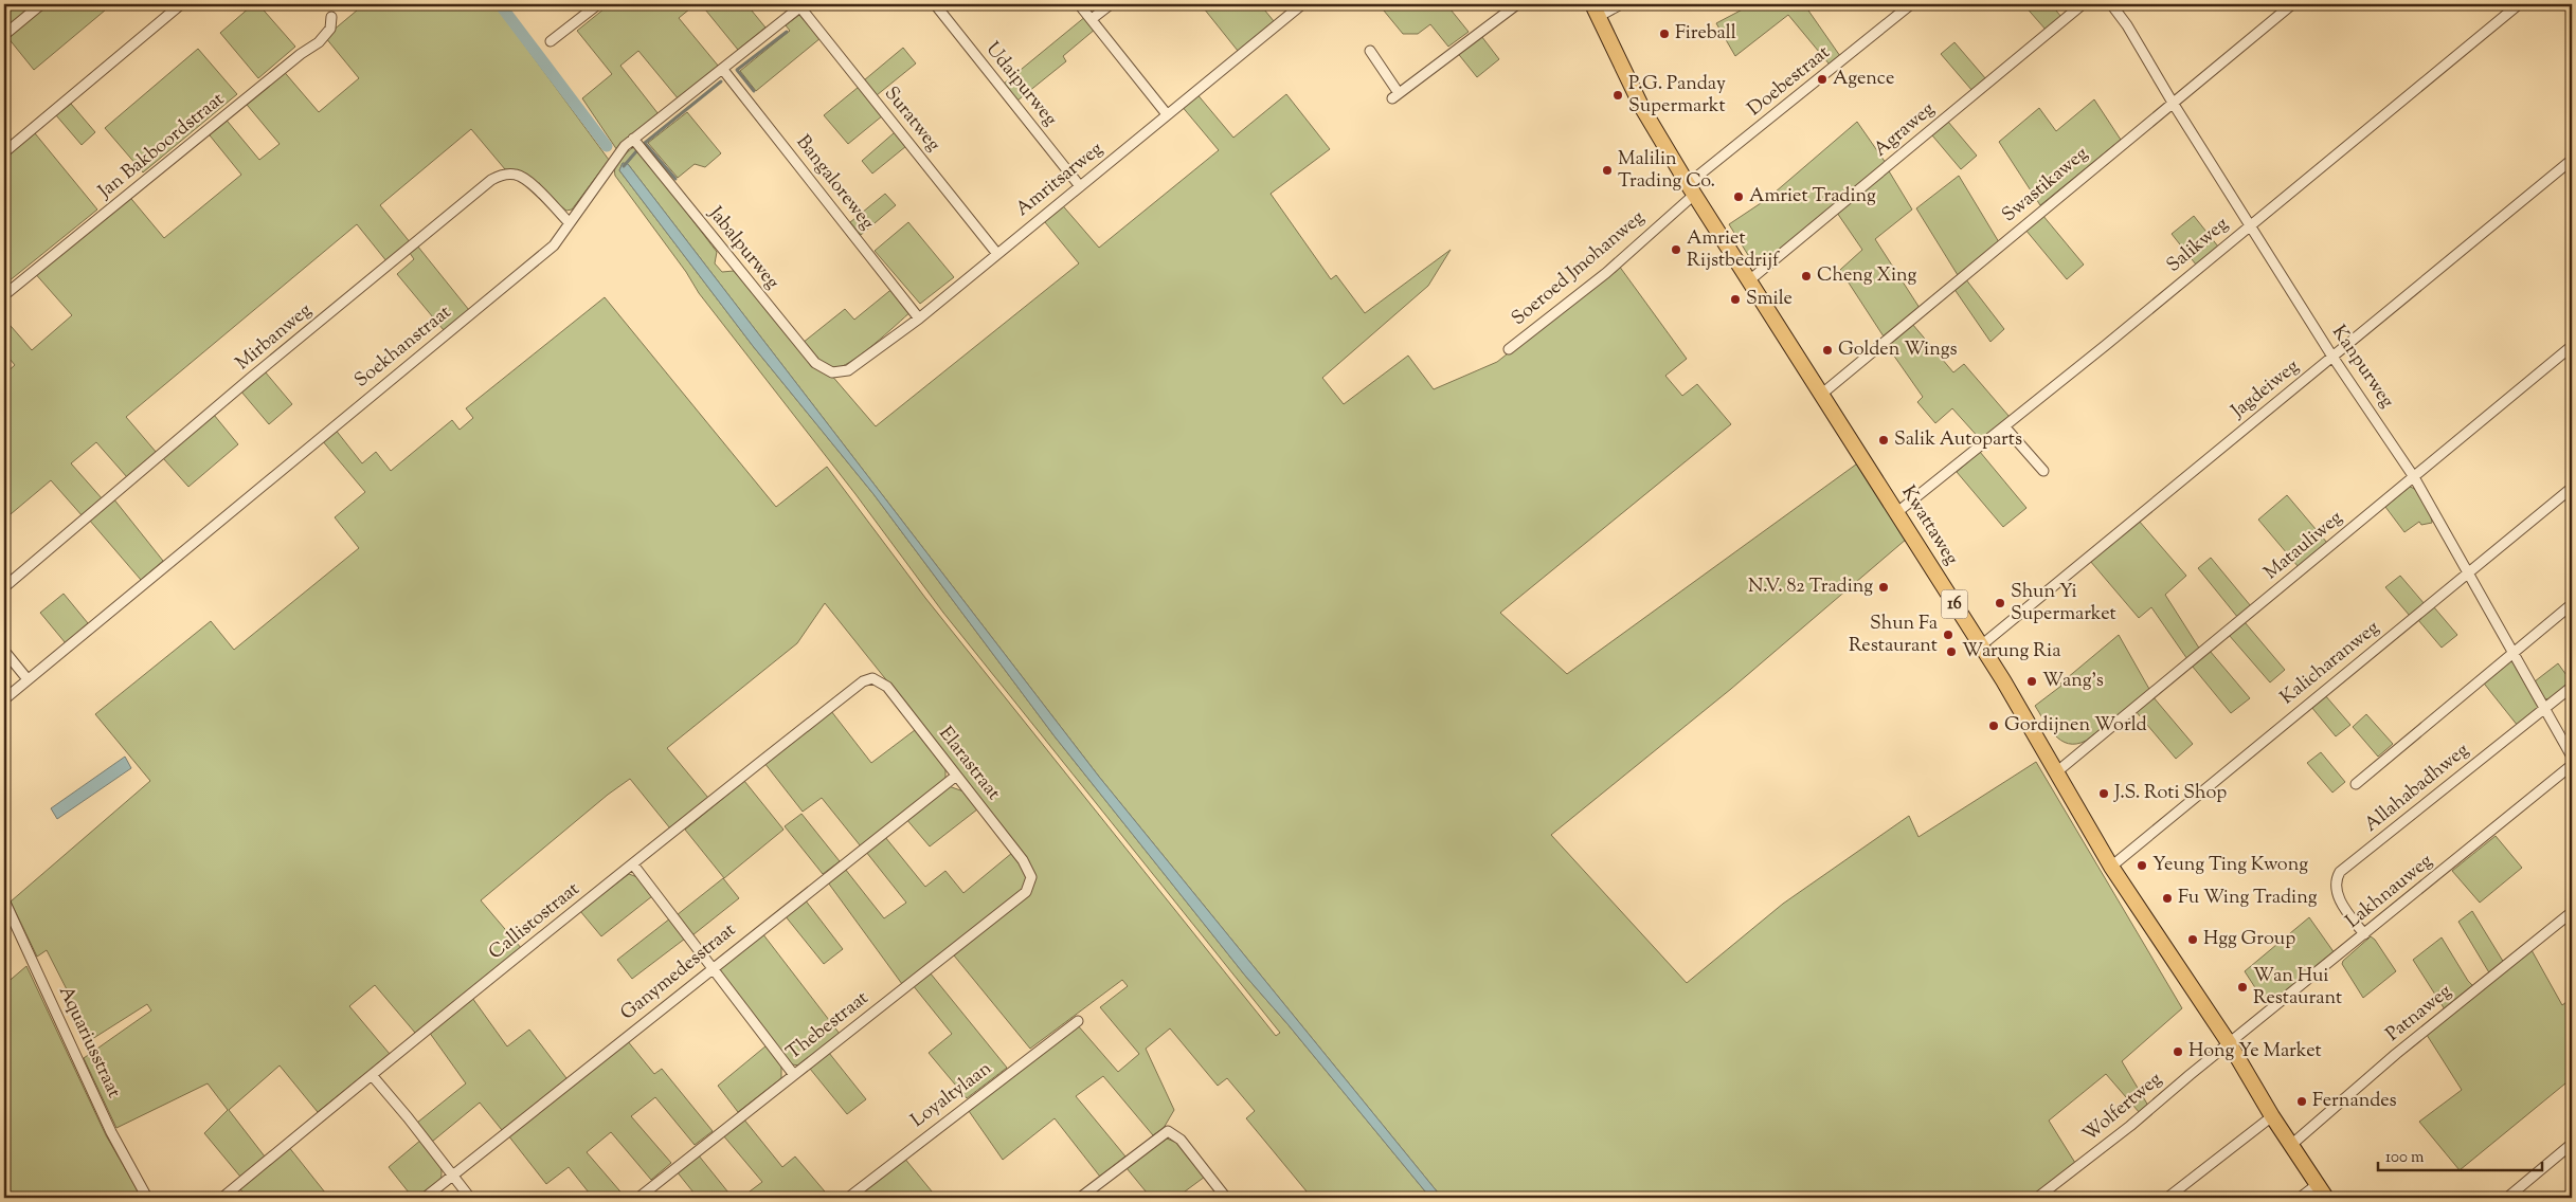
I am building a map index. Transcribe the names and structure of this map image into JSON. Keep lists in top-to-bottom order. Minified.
{"streets":{"main road":["Kwattaweg","16"],"street":["Doebestraat","Udaipurweg","Suratweg","Agraweg","Jan Bakboordstraat","Amritsarweg","Bangaloreweg","Swastikaweg","Salikweg","Jabalpurweg","Soeroed Jmohanweg","Mirbanweg","Soekhanstraat","Kanpurweg","Jagdeiweg","Matauliweg","Kalicharanweg","Elarastraat","Allahabadhweg","Lakhnauweg","Callistostraat","Ganymedesstraat","Patnaweg","Thebestraat","Aquariusstraat","Loyaltylaan","Wolfertweg"]},"crossings":[["Doebestraat","Soeroed Jmohanweg"],["Doebestraat","Kwattaweg"],["Udaipurweg","Amritsarweg"],["Suratweg","Amritsarweg"],["Suratweg","Soekhanstraat"],["Agraweg","Kwattaweg"],["Amritsarweg","Bangaloreweg"],["Amritsarweg","Jabalpurweg"],["Bangaloreweg","Soekhanstraat"],["Swastikaweg","Kanpurweg"],["Swastikaweg","Kwattaweg"],["Salikweg","Kanpurweg"],["Salikweg","Kwattaweg"],["Jabalpurweg","Soekhanstraat"],["Soeroed Jmohanweg","Kwattaweg"],["Mirbanweg","Soekhanstraat"],["Kanpurweg","Jagdeiweg"],["Kanpurweg","Matauliweg"],["Kanpurweg","Kalicharanweg"],["Kanpurweg","Allahabadhweg"],["Jagdeiweg","Kwattaweg"],["Kwattaweg","Matauliweg"],["Kwattaweg","Kalicharanweg"],["Kwattaweg","Lakhnauweg"],["Kwattaweg","Patnaweg"],["Kwattaweg","Wolfertweg"],["Elarastraat","Callistostraat"],["Elarastraat","Ganymedesstraat"],["Elarastraat","Thebestraat"],["Allahabadhweg","Lakhnauweg"],["Lakhnauweg","Wolfertweg"]],"places":["Fireball","Agence","P.G. Panday Supermarkt","Malilin Trading Co.","Amriet Trading","Amriet Rijstbedrijf","Cheng Xing","Smile","Golden Wings","Salik Autoparts","N.V. 82 Trading","Shun Yi Supermarket","Shun Fa Restaurant","Warung Ria","Wang's","Gordijnen World","J.S. Roti Shop","Yeung Ting Kwong","Fu Wing Trading","Hgg Group","Wan Hui Restaurant","Hong Ye Market","Fernandes"],"scale_bar":"100 m"}
